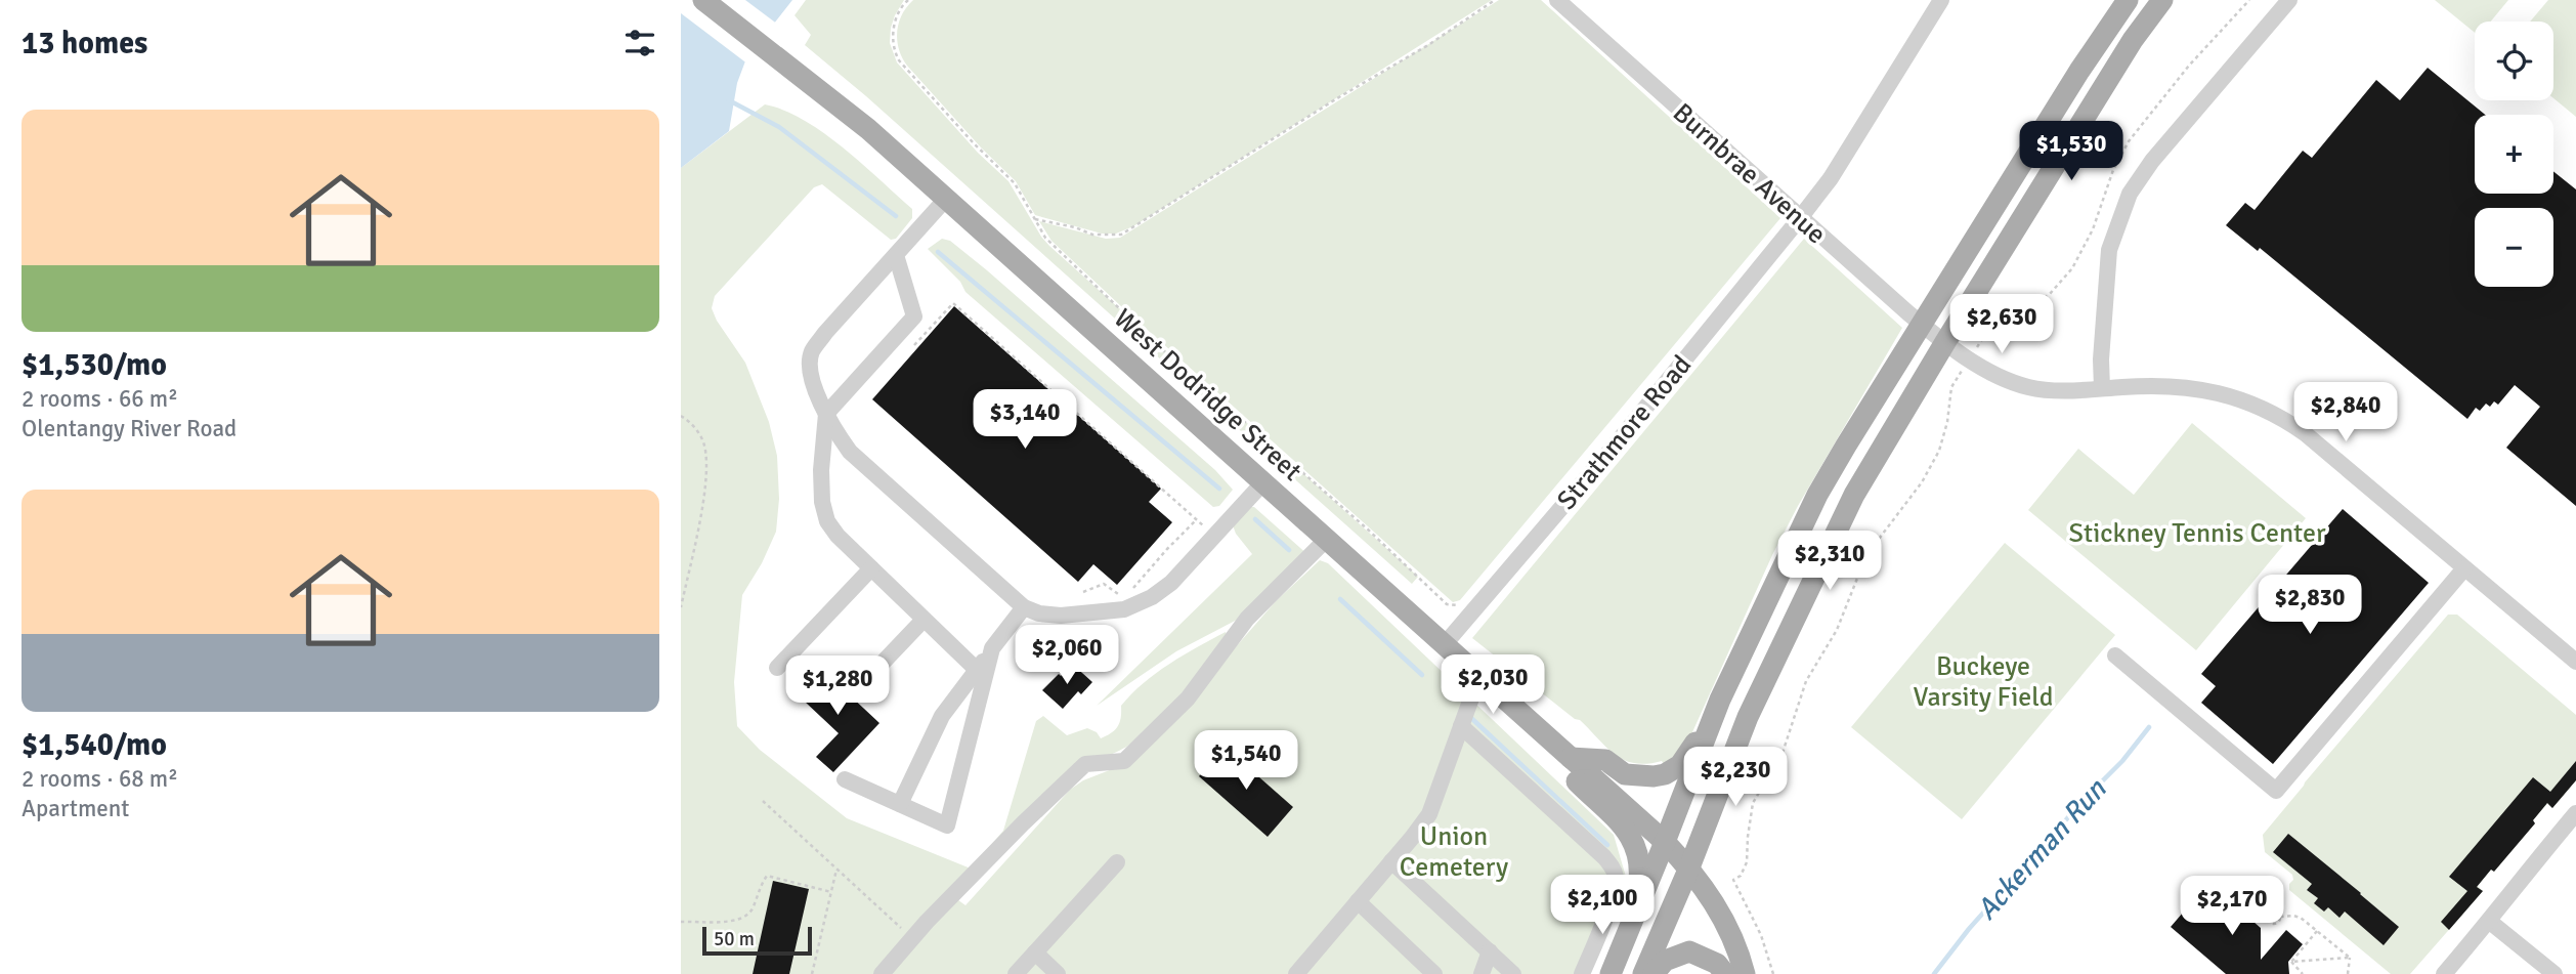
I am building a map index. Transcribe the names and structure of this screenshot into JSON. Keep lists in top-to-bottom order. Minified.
{"streets":{"main road":["West Dodridge Street"],"street":["Burnbrae Avenue","Strathmore Road"]},"crossings":[["Burnbrae Avenue","Strathmore Road"],["West Dodridge Street","Strathmore Road"]],"water":["Ackerman Run"],"parks":["Stickney Tennis Center","Buckeye Varsity Field","Union Cemetery"],"scale_bar":"50 m","page":{"heading":"13 homes","map_buttons":["+","−"],"list":[{"name":"$1,530/mo","note":"2 rooms · 66 m² · Olentangy River Road"},{"name":"$1,540/mo","note":"2 rooms · 68 m² · Apartment"}],"price":["$1,530","$2,630","$2,840","$3,140","$2,310","$2,830","$2,060","$2,030","$1,280","$1,540","$2,230","$2,100","$2,170"],"scale":"50 m"}}
